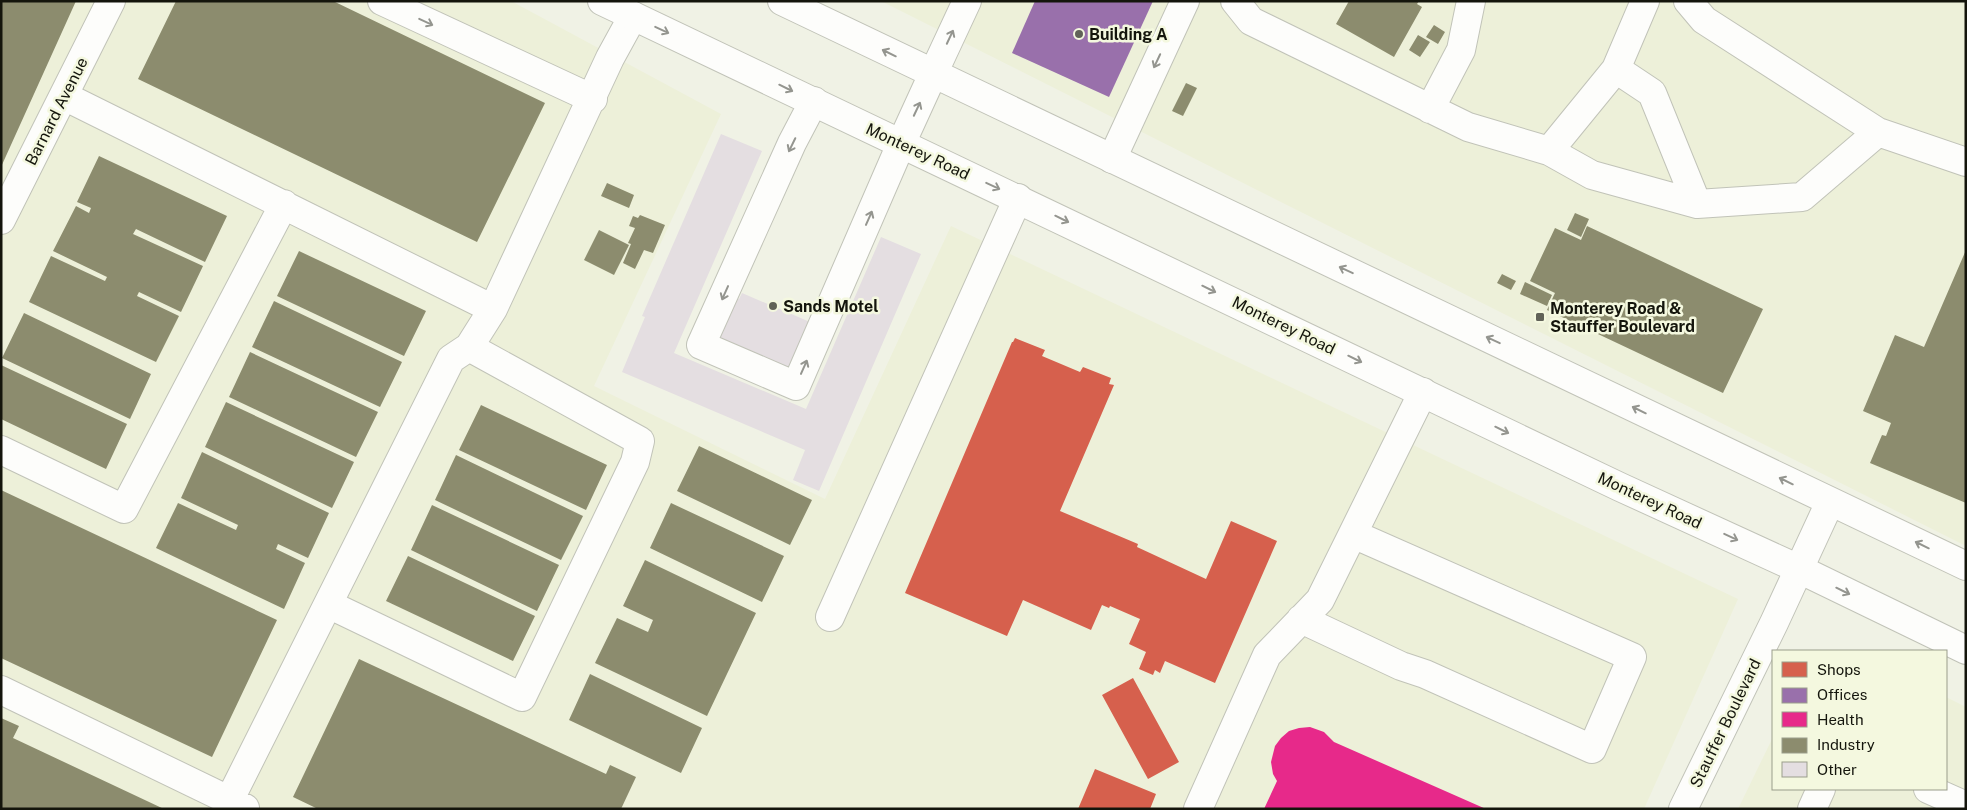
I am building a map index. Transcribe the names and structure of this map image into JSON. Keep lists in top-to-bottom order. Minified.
{"streets":{"main road":["Barnard Avenue","Monterey Road","Stauffer Boulevard"]},"crossings":[["Monterey Road","Stauffer Boulevard"]],"places":{"other":["Building A","Sands Motel"],"transit":["Monterey Road & Stauffer Boulevard"]},"legend":["Shops","Offices","Health","Industry","Other"]}
